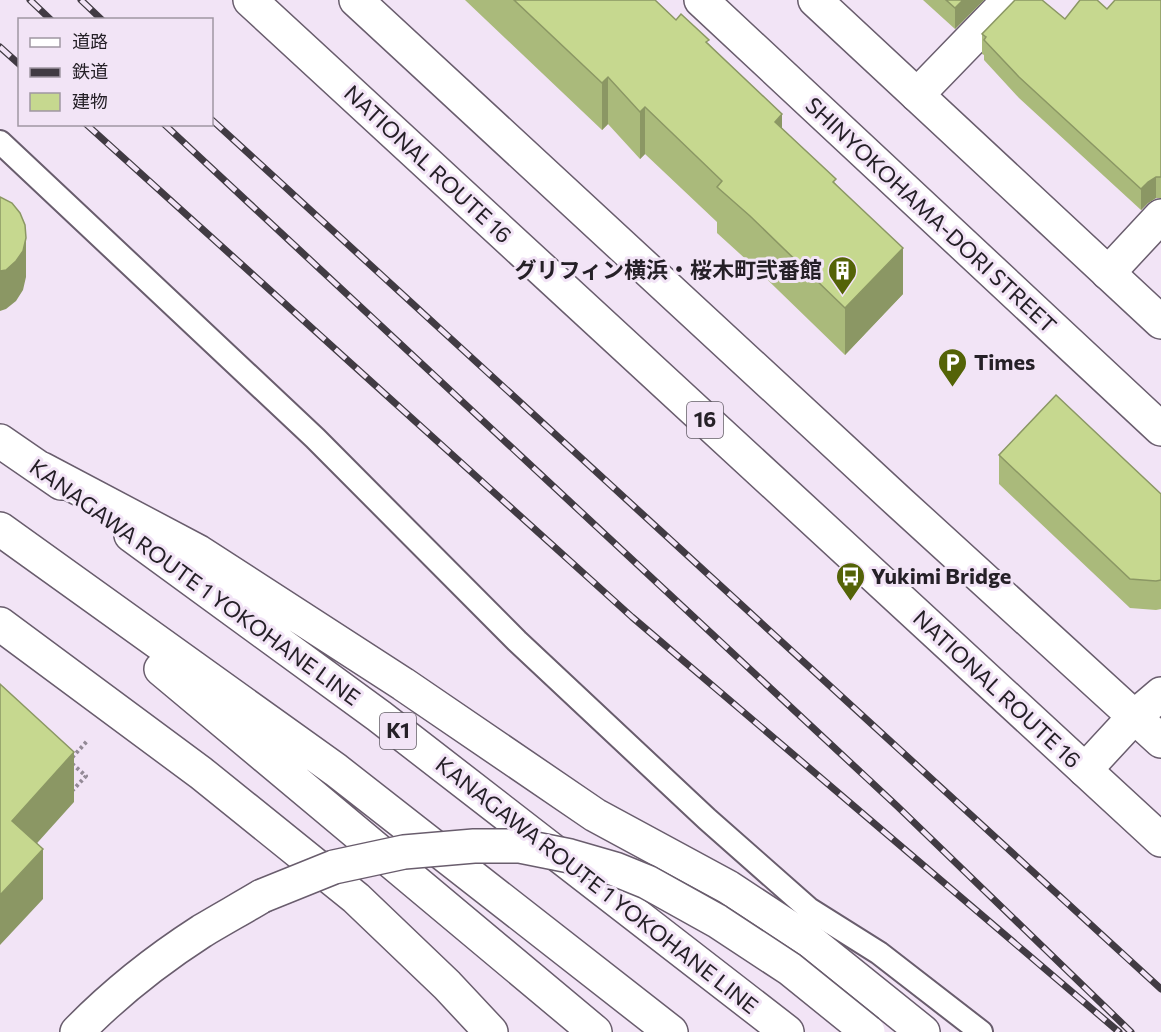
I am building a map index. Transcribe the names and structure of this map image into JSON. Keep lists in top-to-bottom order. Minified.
{"streets":{"main road":["NATIONAL ROUTE 16","SHINYOKOHAMA-DORI STREET","16","KANAGAWA ROUTE 1 YOKOHANE LINE","K1"]},"places":{"building":["グリフィン横浜・桜木町弐番館"],"parking":["Times"],"bus stop":["Yukimi Bridge"]},"legend":["道路","鉄道","建物"]}
